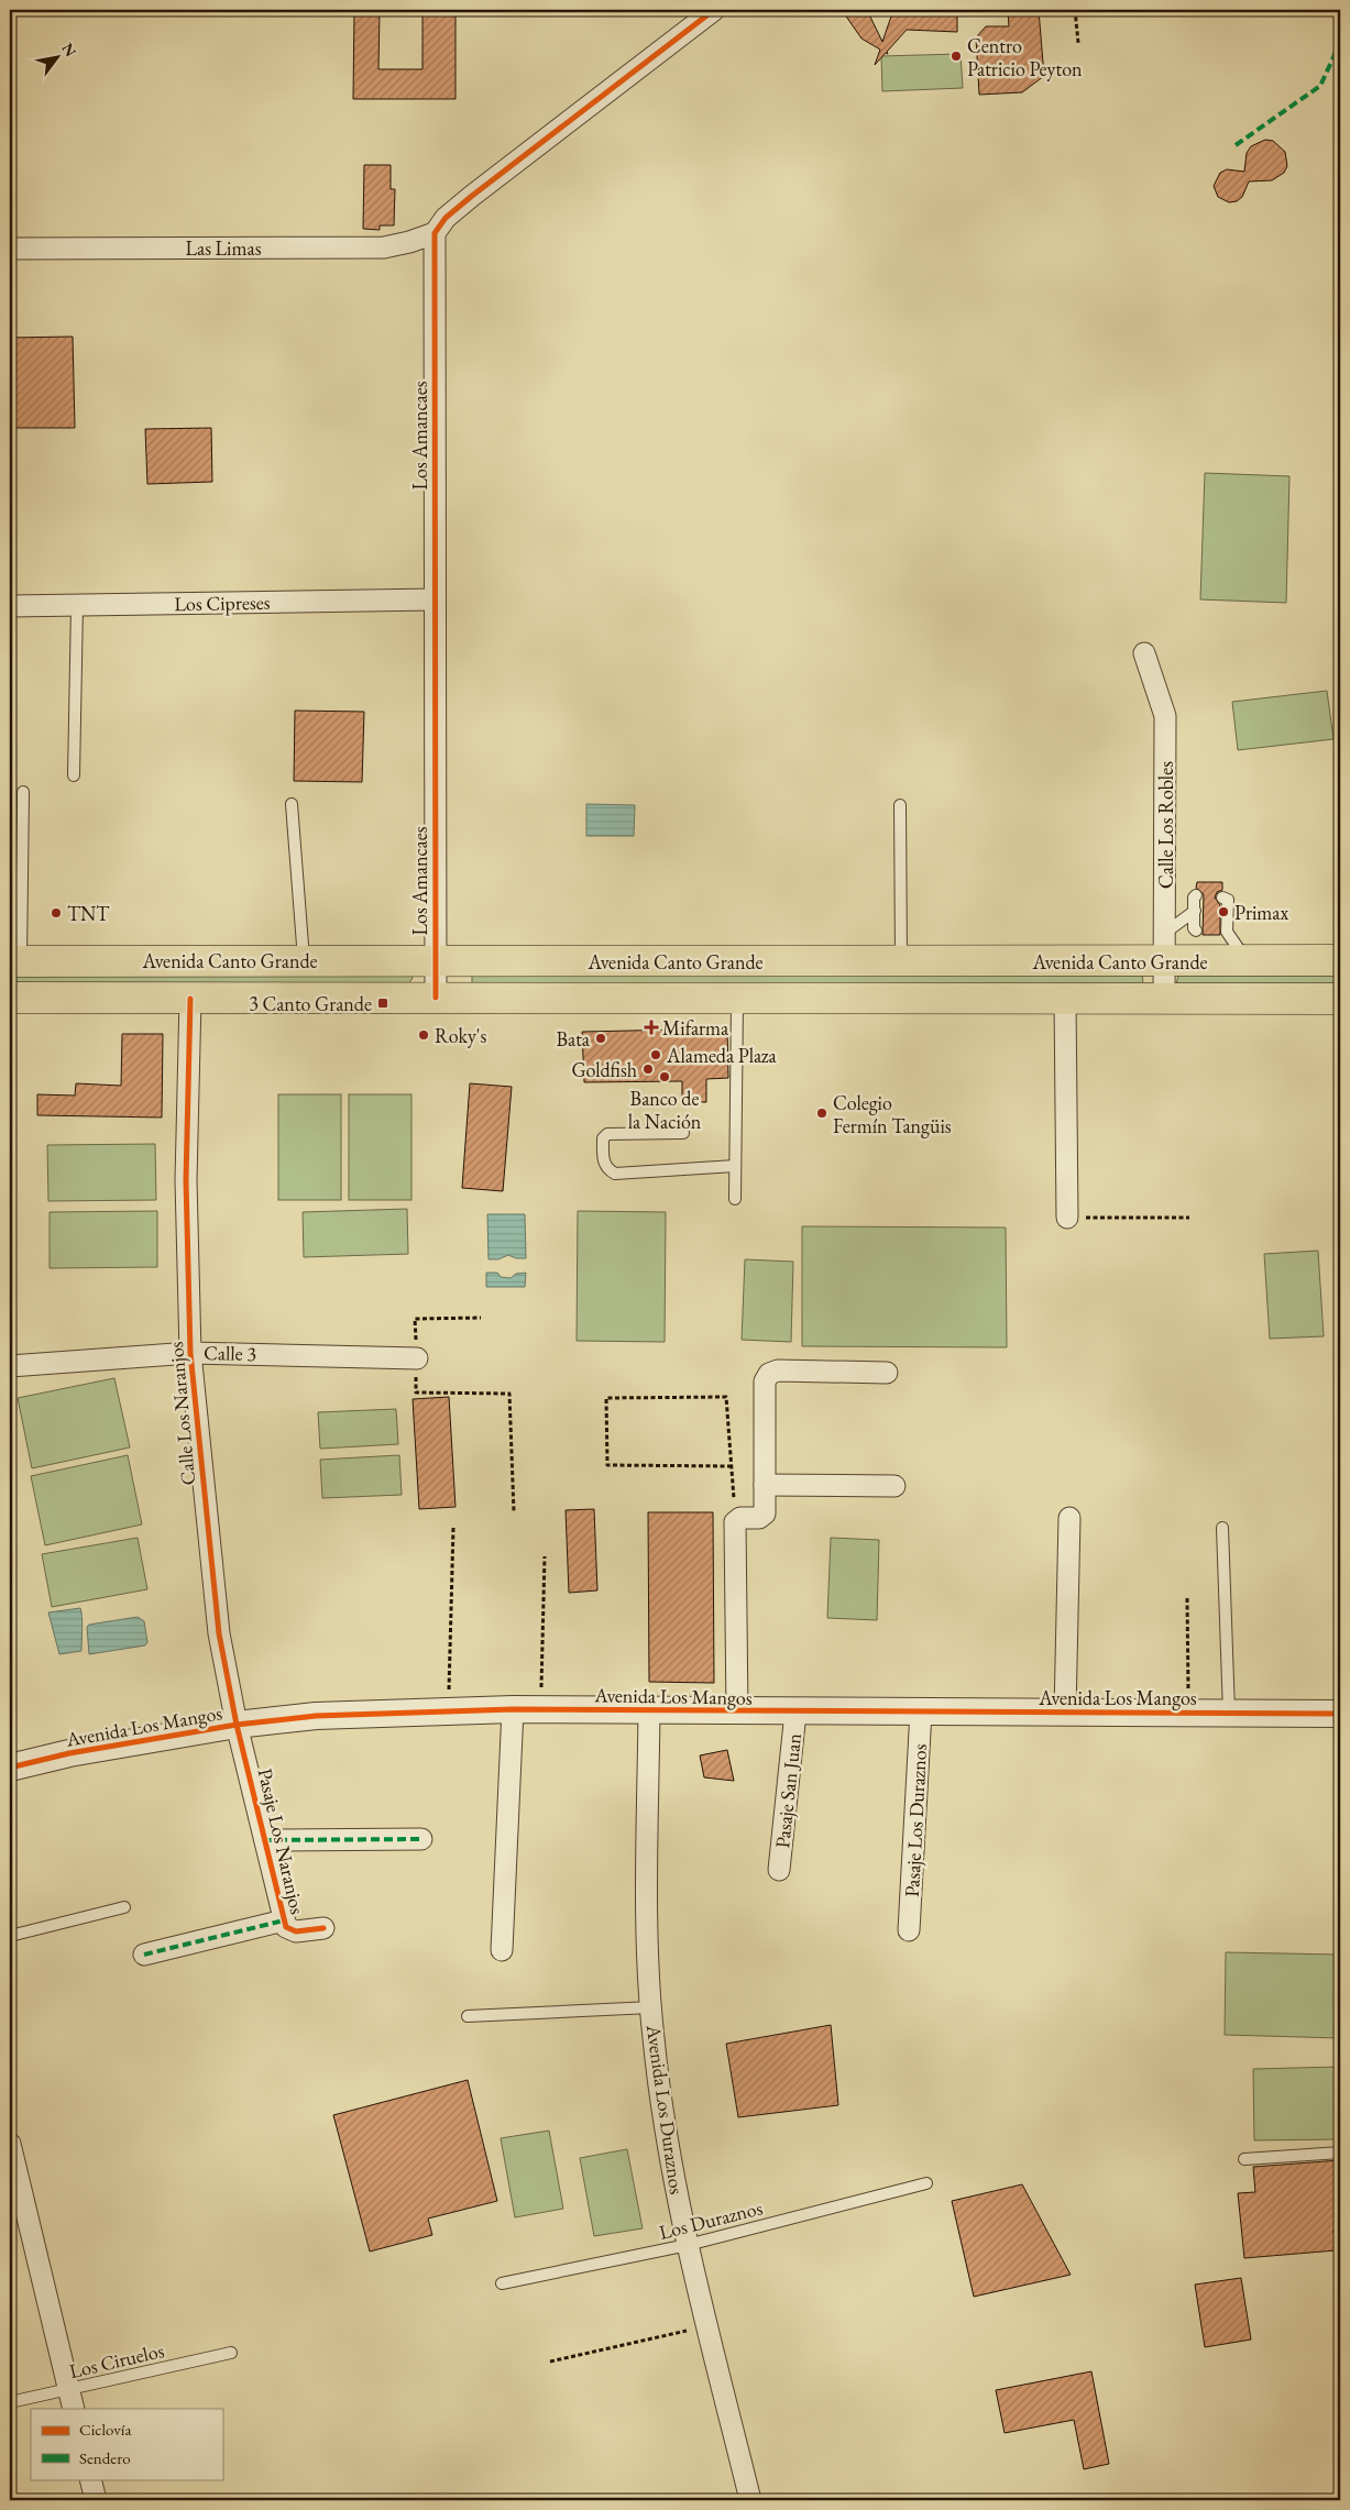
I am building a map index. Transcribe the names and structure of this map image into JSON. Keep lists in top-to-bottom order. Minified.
{"streets":{"main road":["Avenida Canto Grande"],"street":["Las Limas","Los Amancaes","Los Cipreses","Calle Los Robles","Calle 3","Calle Los Naranjos","Avenida Los Mangos","Pasaje San Juan","Pasaje Los Duraznos","Pasaje Los Naranjos","Avenida Los Duraznos"],"lane":["Los Duraznos","Los Ciruelos"]},"crossings":[["Las Limas","Los Amancaes"],["Los Amancaes","Los Cipreses"],["Los Amancaes","Avenida Canto Grande"],["Calle Los Robles","Avenida Canto Grande"],["Avenida Canto Grande","Calle Los Naranjos"],["Calle 3","Calle Los Naranjos"],["Calle Los Naranjos","Avenida Los Mangos"],["Calle Los Naranjos","Pasaje Los Naranjos"],["Avenida Los Mangos","Pasaje San Juan"],["Avenida Los Mangos","Pasaje Los Duraznos"],["Avenida Los Mangos","Pasaje Los Naranjos"],["Avenida Los Mangos","Avenida Los Duraznos"],["Avenida Los Duraznos","Los Duraznos"]],"places":{"other":["Centro Patricio Peyton","Primax","TNT","Roky's","Bata","Alameda Plaza","Goldfish","Banco de la Nación","Colegio Fermín Tangüis"],"transit":["3 Canto Grande"],"health":["Mifarma"]},"legend":["Ciclovía","Sendero"],"north":"top right"}
